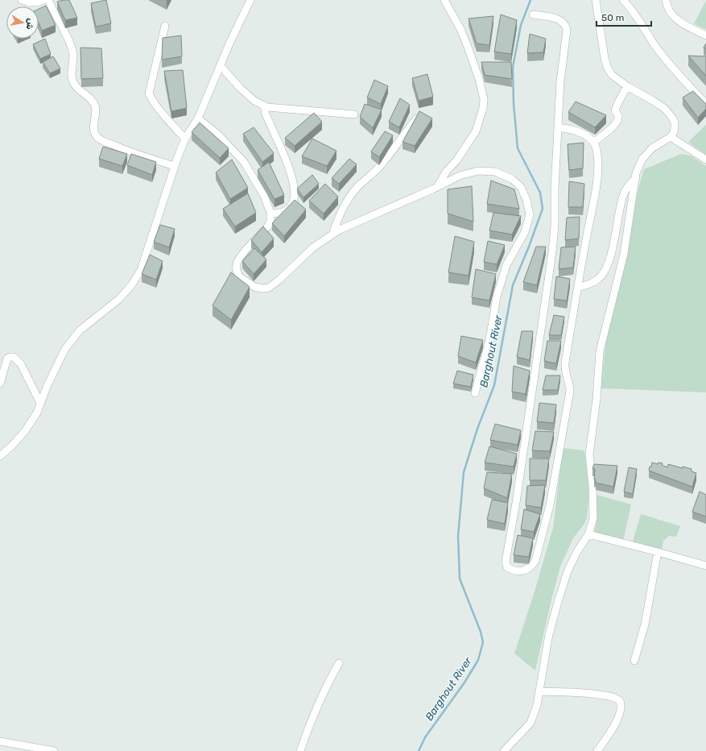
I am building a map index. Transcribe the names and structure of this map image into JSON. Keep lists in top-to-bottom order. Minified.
{"water":["Barghout River"],"scale_bar":"50 m","north":"right"}
